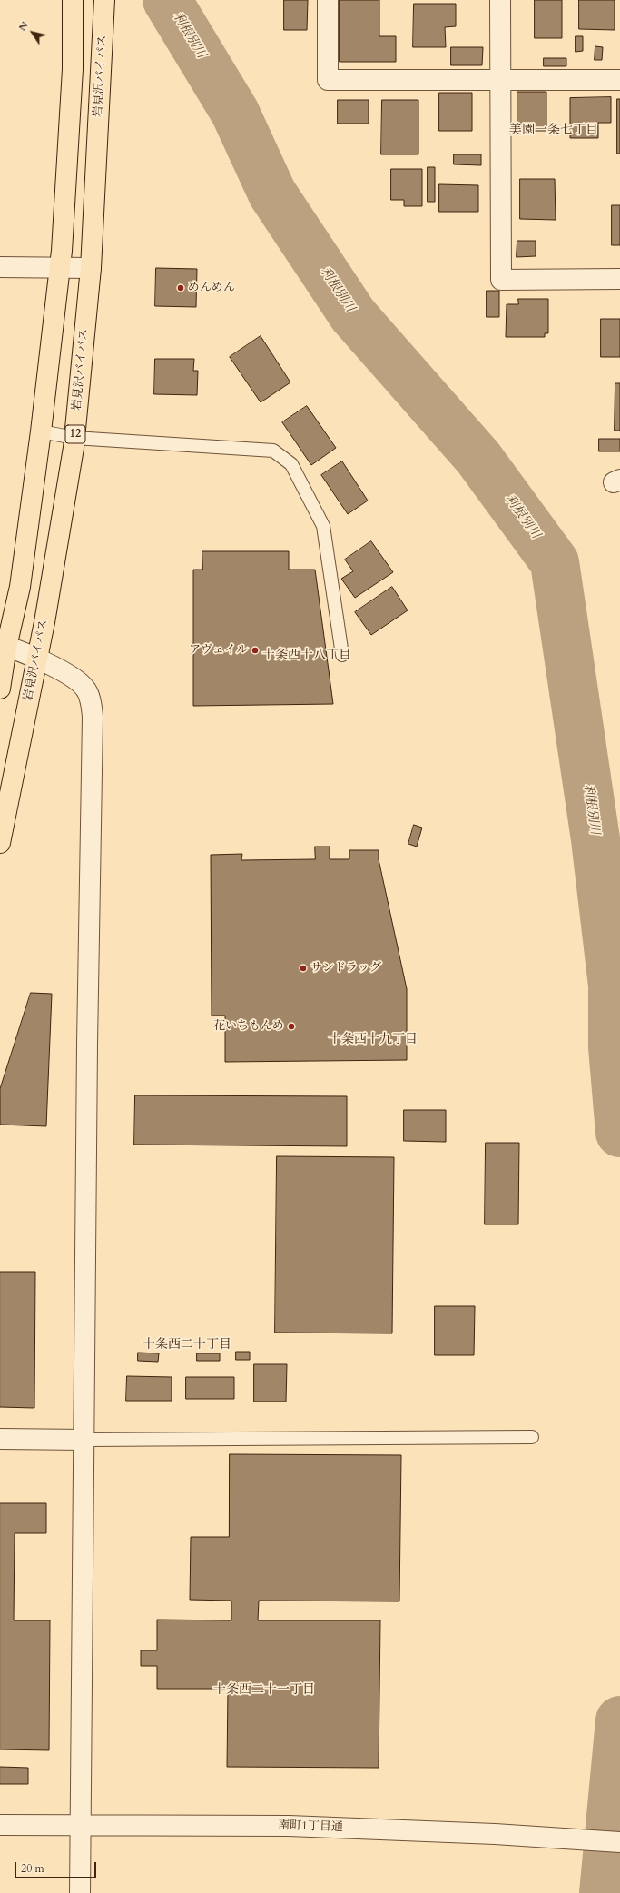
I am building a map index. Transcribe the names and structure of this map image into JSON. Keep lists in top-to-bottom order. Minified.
{"streets":{"highway":["岩見沢バイパス","12"],"street":["南町1丁目通"]},"districts":["美園一条七丁目","十条西十八丁目","十条西十九丁目","十条西二十丁目","十条西二十一丁目"],"water":["利根別川"],"places":["めんめん","アヴェイル","サンドラッグ","花いちもんめ"],"scale_bar":"20 m","north":"top left"}
